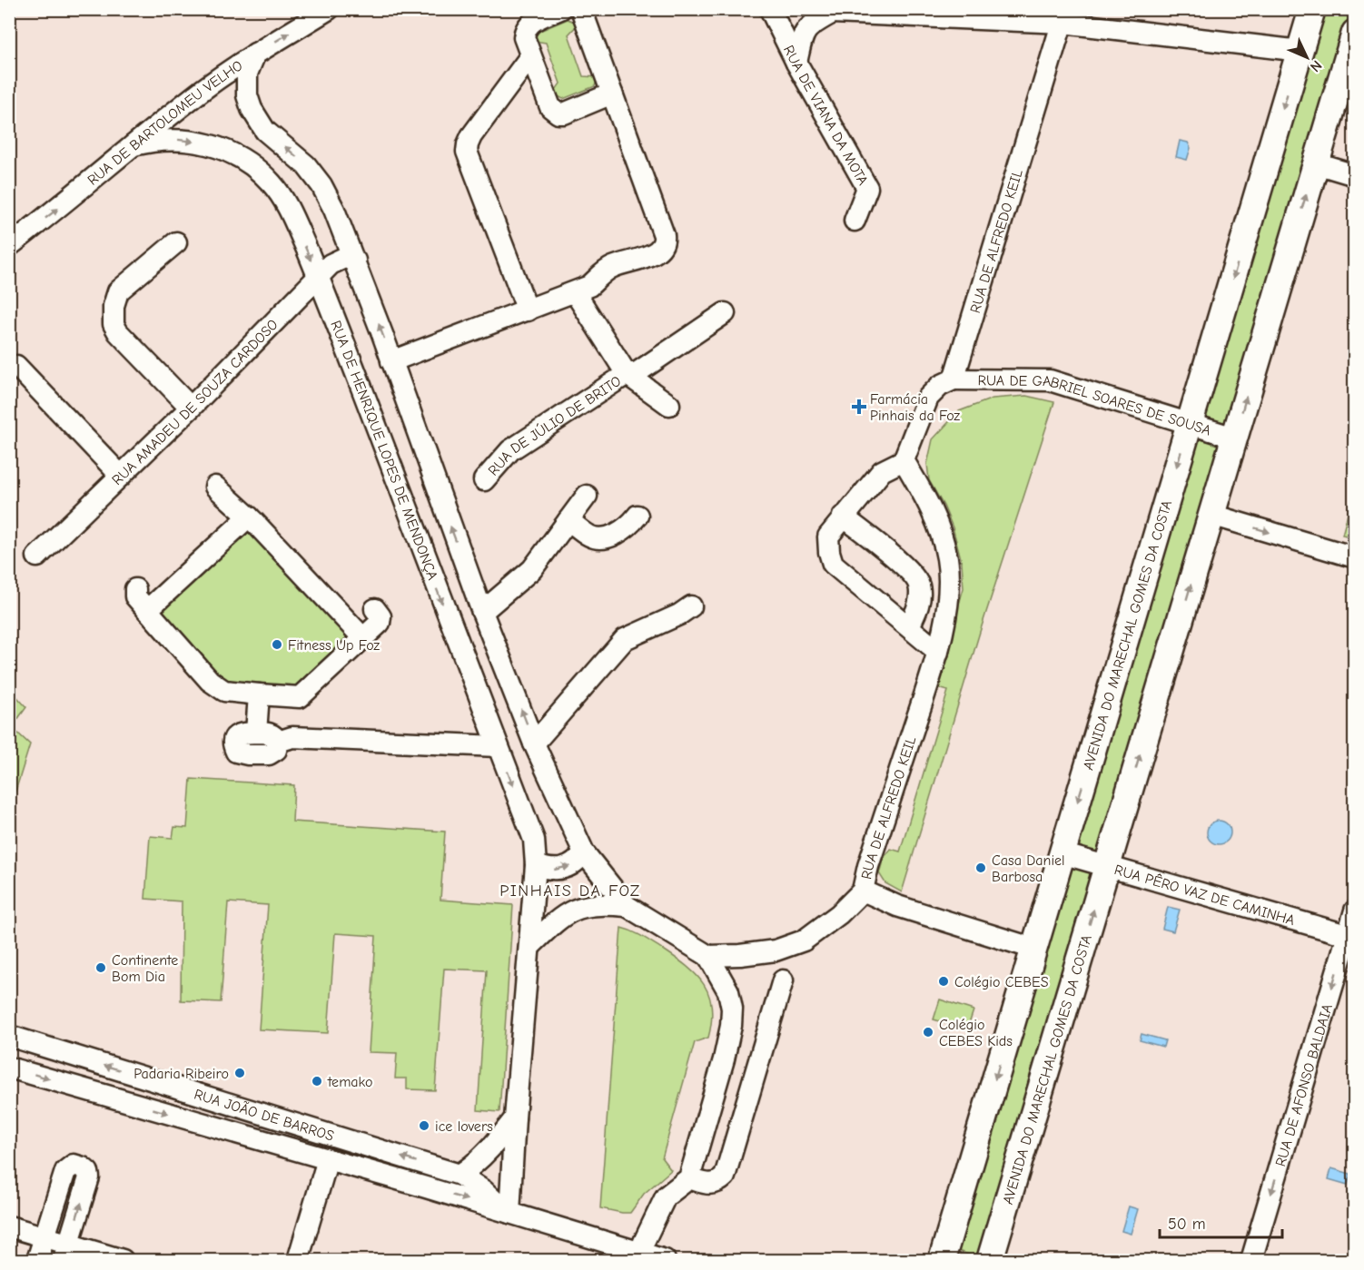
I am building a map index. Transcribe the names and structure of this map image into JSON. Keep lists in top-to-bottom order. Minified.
{"streets":{"main road":["AVENIDA DO MARECHAL GOMES DA COSTA"],"street":["RUA DE VIANA DA MOTA","RUA DE BARTOLOMEU VELHO","RUA DE ALFREDO KEIL","RUA AMADEU DE SOUZA CARDOSO","RUA DE GABRIEL SOARES DE SOUSA","RUA DE JÚLIO DE BRITO","RUA DE HENRIQUE LOPES DE MENDONÇA","RUA PÊRO VAZ DE CAMINHA","RUA DE AFONSO BALDAIA","RUA JOÃO DE BARROS"]},"crossings":[["RUA DE BARTOLOMEU VELHO","RUA DE HENRIQUE LOPES DE MENDONÇA"],["RUA DE ALFREDO KEIL","RUA DE GABRIEL SOARES DE SOUSA"],["RUA AMADEU DE SOUZA CARDOSO","RUA DE HENRIQUE LOPES DE MENDONÇA"],["RUA DE GABRIEL SOARES DE SOUSA","AVENIDA DO MARECHAL GOMES DA COSTA"],["RUA DE HENRIQUE LOPES DE MENDONÇA","RUA JOÃO DE BARROS"],["AVENIDA DO MARECHAL GOMES DA COSTA","RUA PÊRO VAZ DE CAMINHA"],["RUA PÊRO VAZ DE CAMINHA","RUA DE AFONSO BALDAIA"]],"one_way":["RUA DE BARTOLOMEU VELHO","RUA DE AFONSO BALDAIA"],"districts":["PINHAIS DA FOZ"],"places":{"health":["Farmácia Pinhais da Foz"],"other":["Fitness Up Foz","Casa Daniel Barbosa","Continente Bom Dia","Colégio CEBES","Colégio CEBES Kids","Padaria Ribeiro","temako","ice lovers"]},"scale_bar":"50 m","north":"bottom right"}
